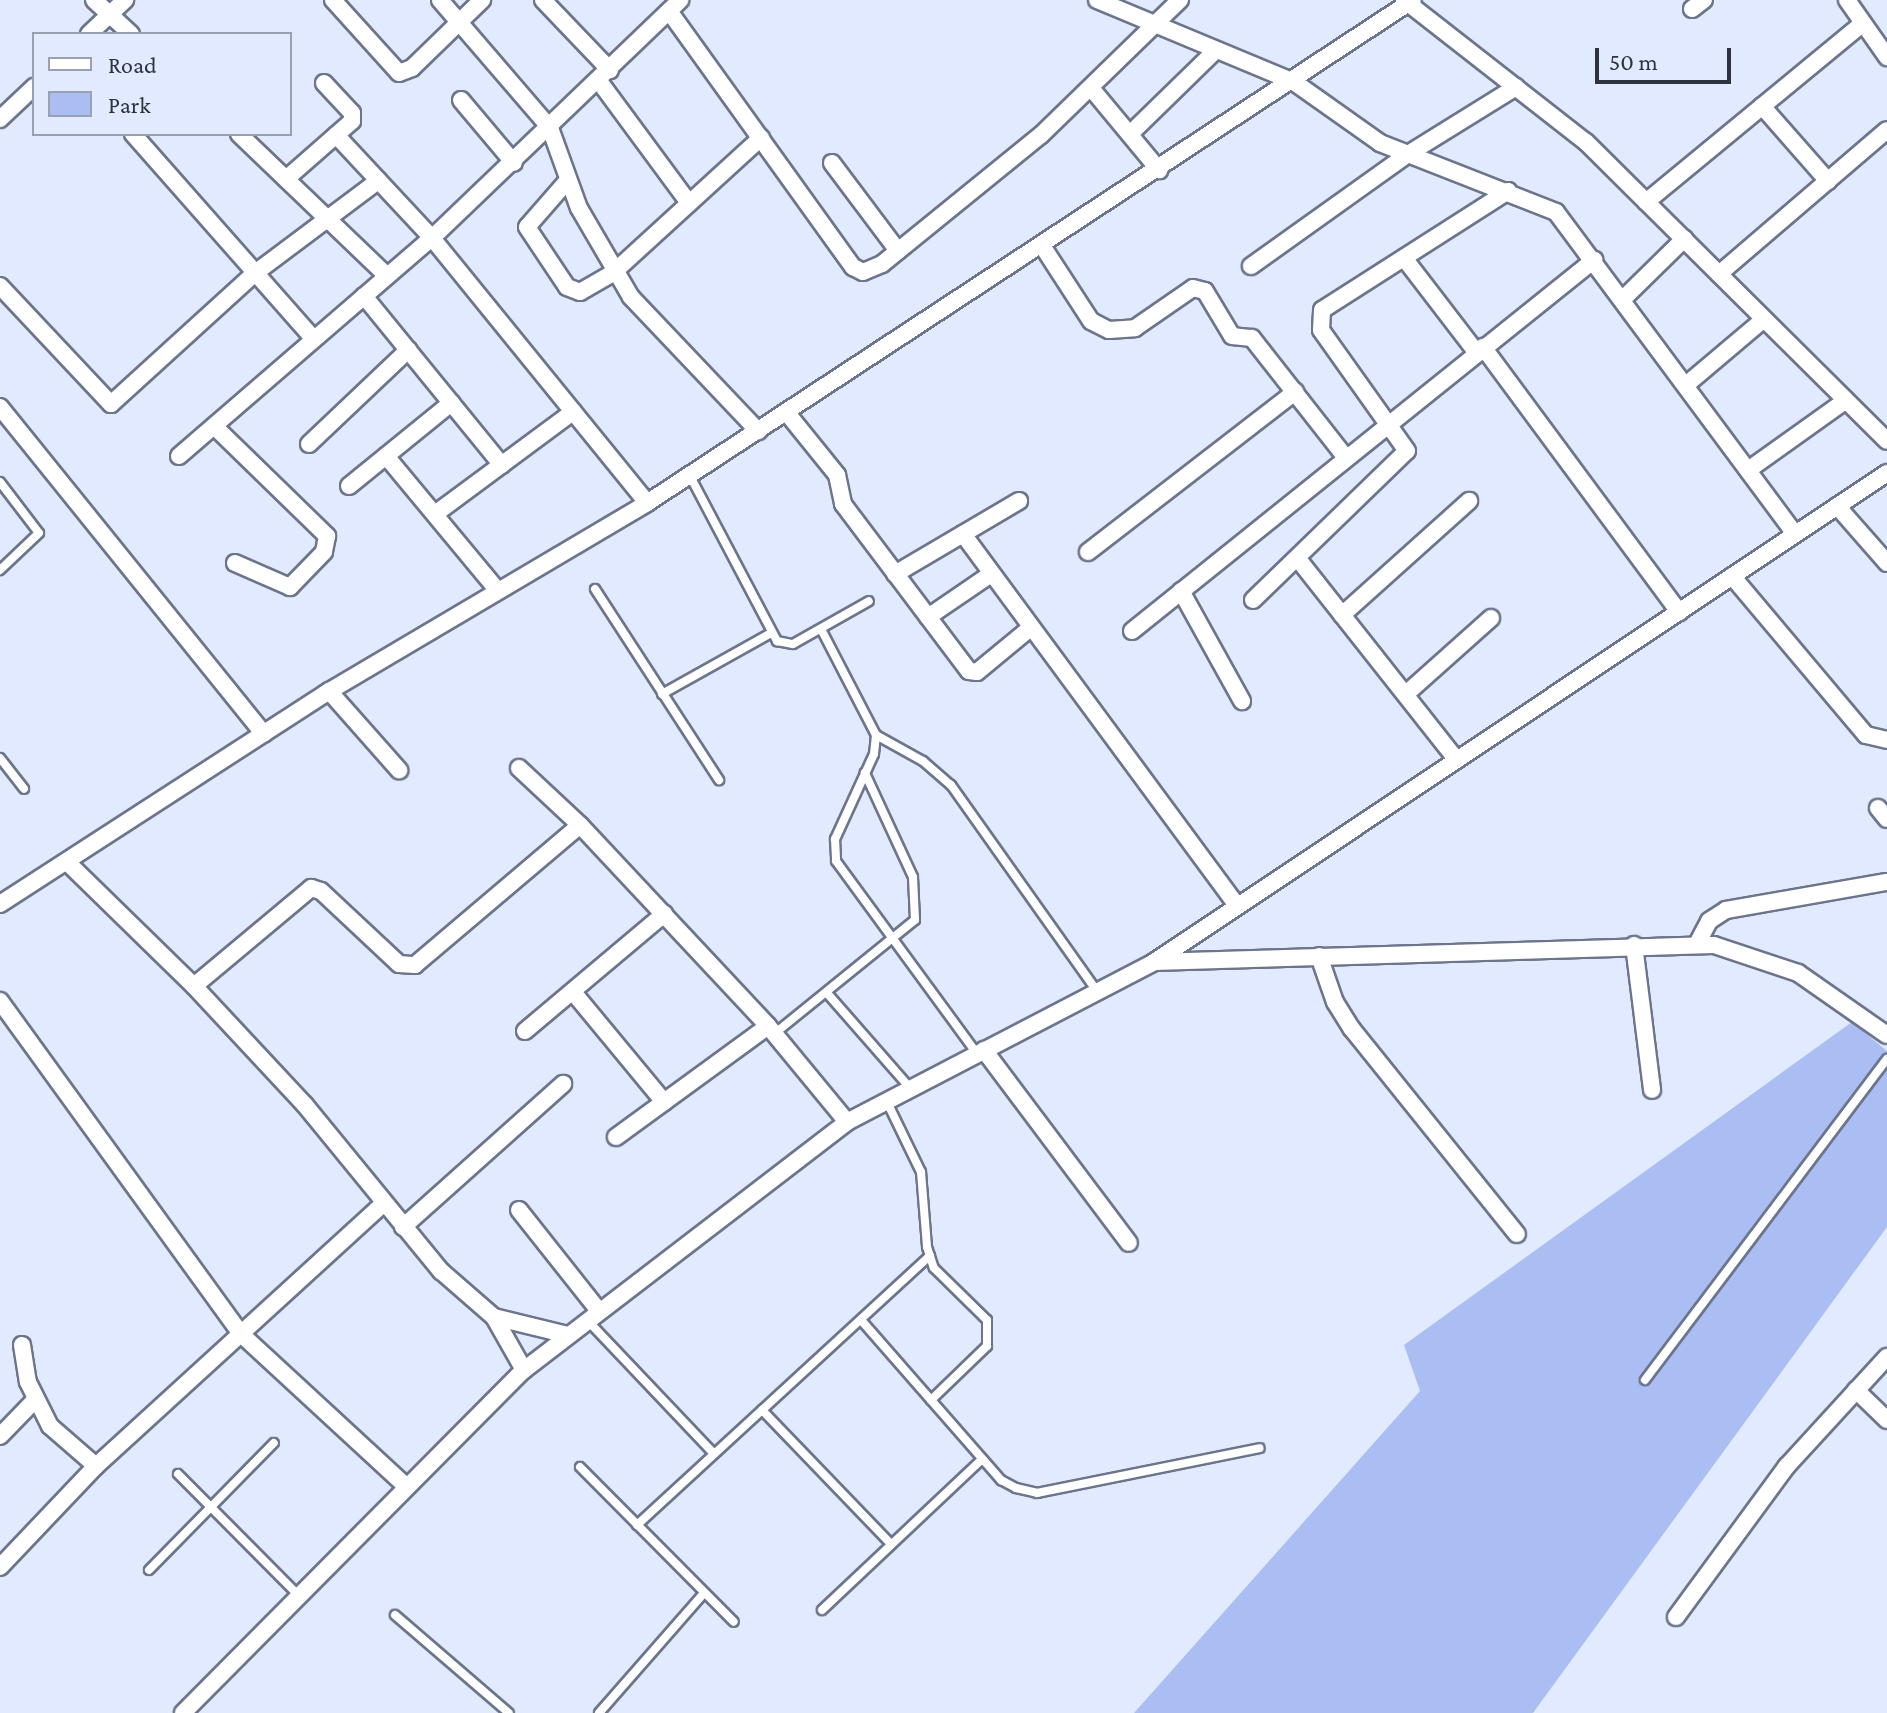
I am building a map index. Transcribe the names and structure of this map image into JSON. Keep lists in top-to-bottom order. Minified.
{"legend":["Road","Park"],"scale_bar":"50 m"}
